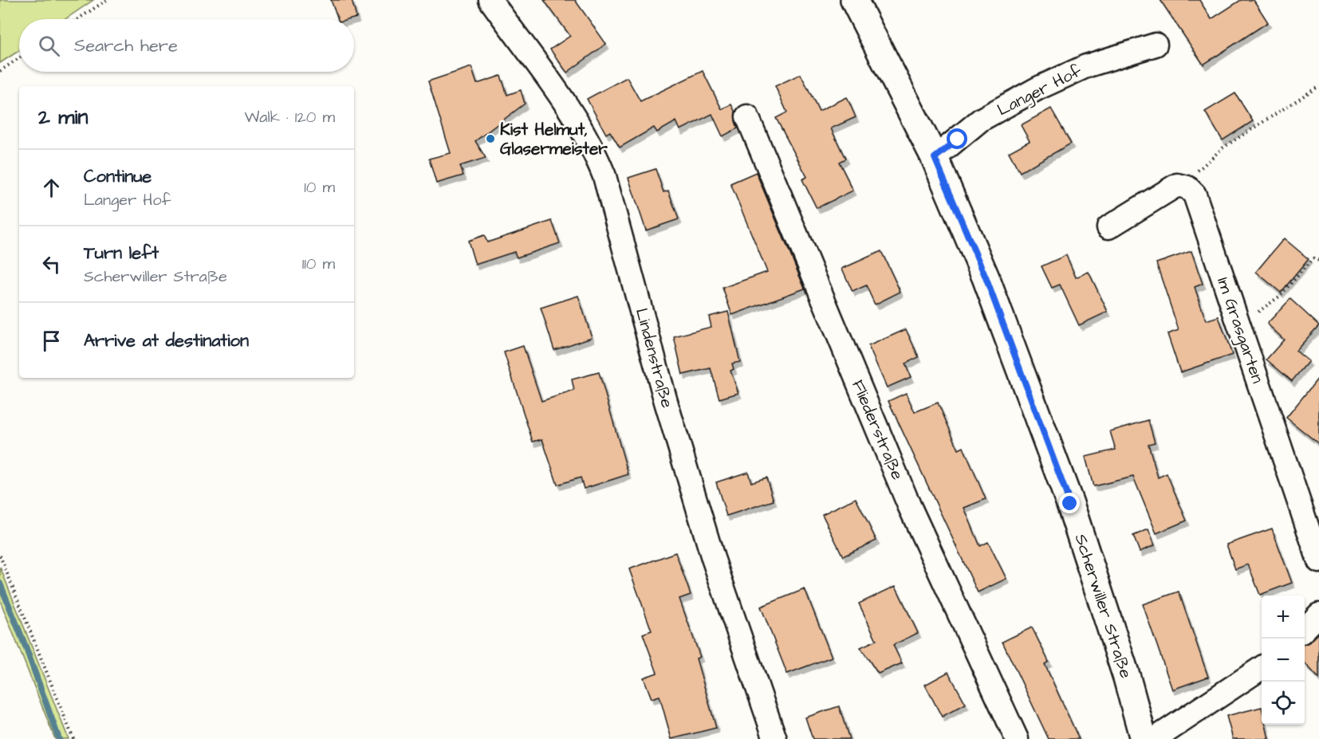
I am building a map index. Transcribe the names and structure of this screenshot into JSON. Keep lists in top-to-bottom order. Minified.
{"streets":{"street":["Langer Hof","Im Grasgarten","Lindenstraße","Fliederstraße","Scherwiller Straße"]},"crossings":[["Langer Hof","Scherwiller Straße"]],"places":["Kist Helmut, Glasermeister"],"page":{"search":"Search here","heading":["2 min","Walk · 120 m"],"list":[["Continue","Langer Hof","10 m"],["Turn left","Scherwiller Straße","110 m"],"Arrive at destination"],"map_buttons":["+","−"]}}
